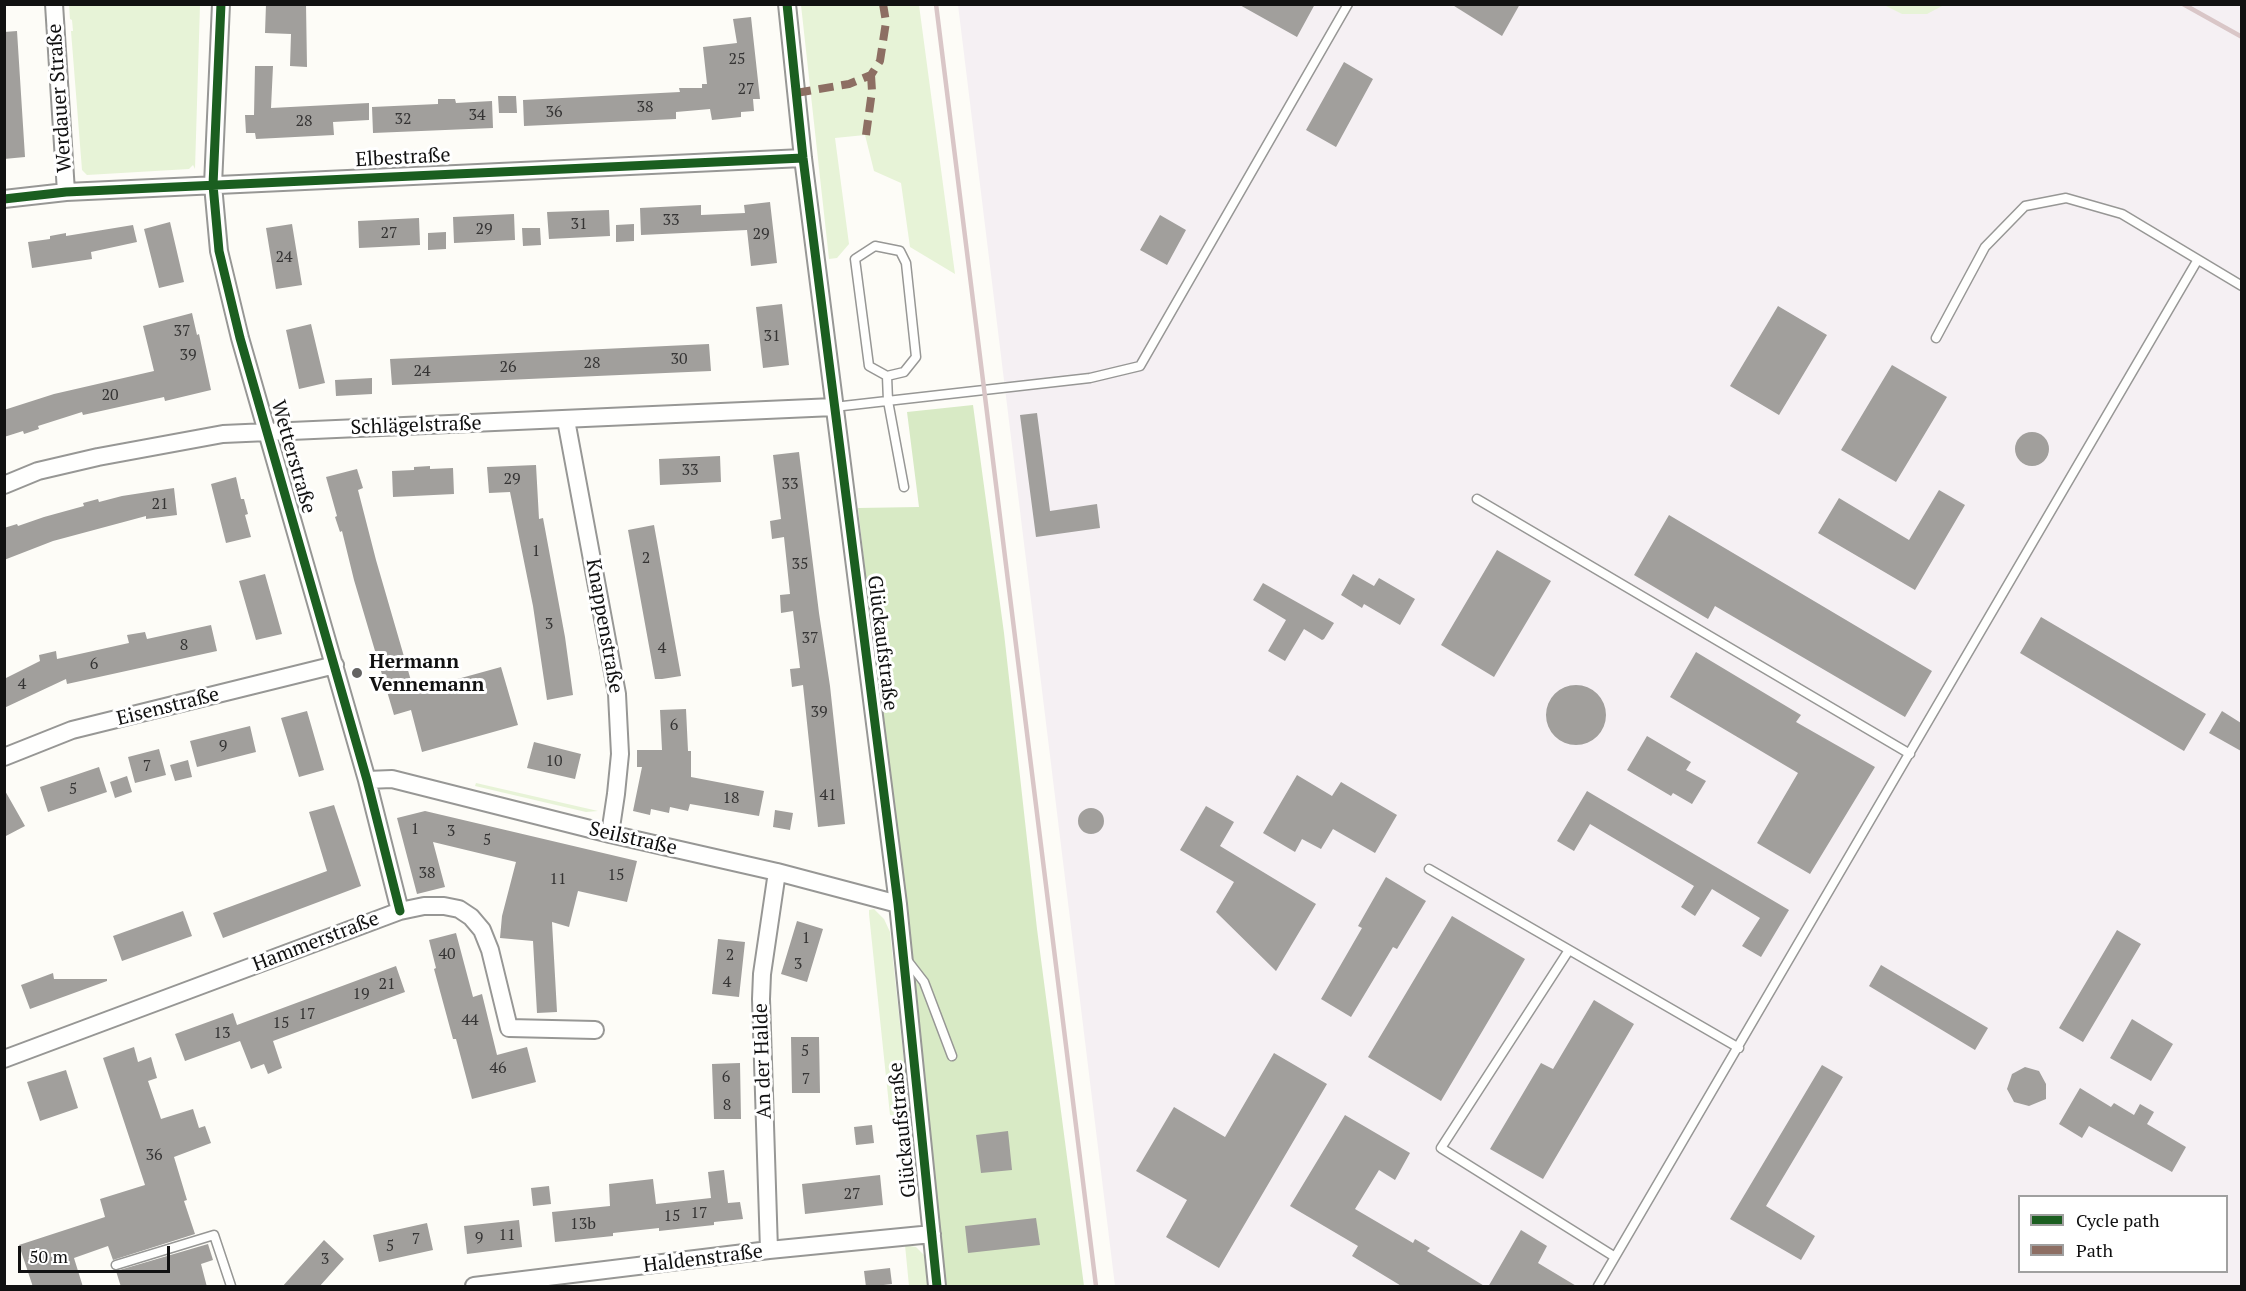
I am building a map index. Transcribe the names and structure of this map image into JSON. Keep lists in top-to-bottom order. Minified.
{"streets":{"street":["Werdauer Straße","Elbestraße","Schlägelstraße","Wetterstraße","Knappenstraße","Glückaufstraße","Eisenstraße","Seilstraße","Hammerstraße","An der Halde","Haldenstraße"]},"crossings":[["Werdauer Straße","Elbestraße"],["Elbestraße","Wetterstraße"],["Elbestraße","Glückaufstraße"],["Schlägelstraße","Wetterstraße"],["Schlägelstraße","Knappenstraße"],["Schlägelstraße","Glückaufstraße"],["Wetterstraße","Eisenstraße"],["Wetterstraße","Seilstraße"],["Wetterstraße","Hammerstraße"],["Knappenstraße","Seilstraße"],["Glückaufstraße","Seilstraße"],["Glückaufstraße","Haldenstraße"],["Seilstraße","An der Halde"],["An der Halde","Haldenstraße"]],"places":["Hermann Vennemann"],"house_numbers":["25","27","38","36","34","32","28","33","31","29","27","29","24","37","31","39","30","28","26","24","20","33","29","33","21","1","2","35","3","37","8","4","6","4","39","6","9","10","7","5","41","18","1","3","5","38","15","11","1","40","2","3","4","21","19","17","44","15","13","5","46","6","7","8","36","27","17","15","13b","11","9","7","5","3"],"legend":["Cycle path","Path"],"scale_bar":"50 m"}
